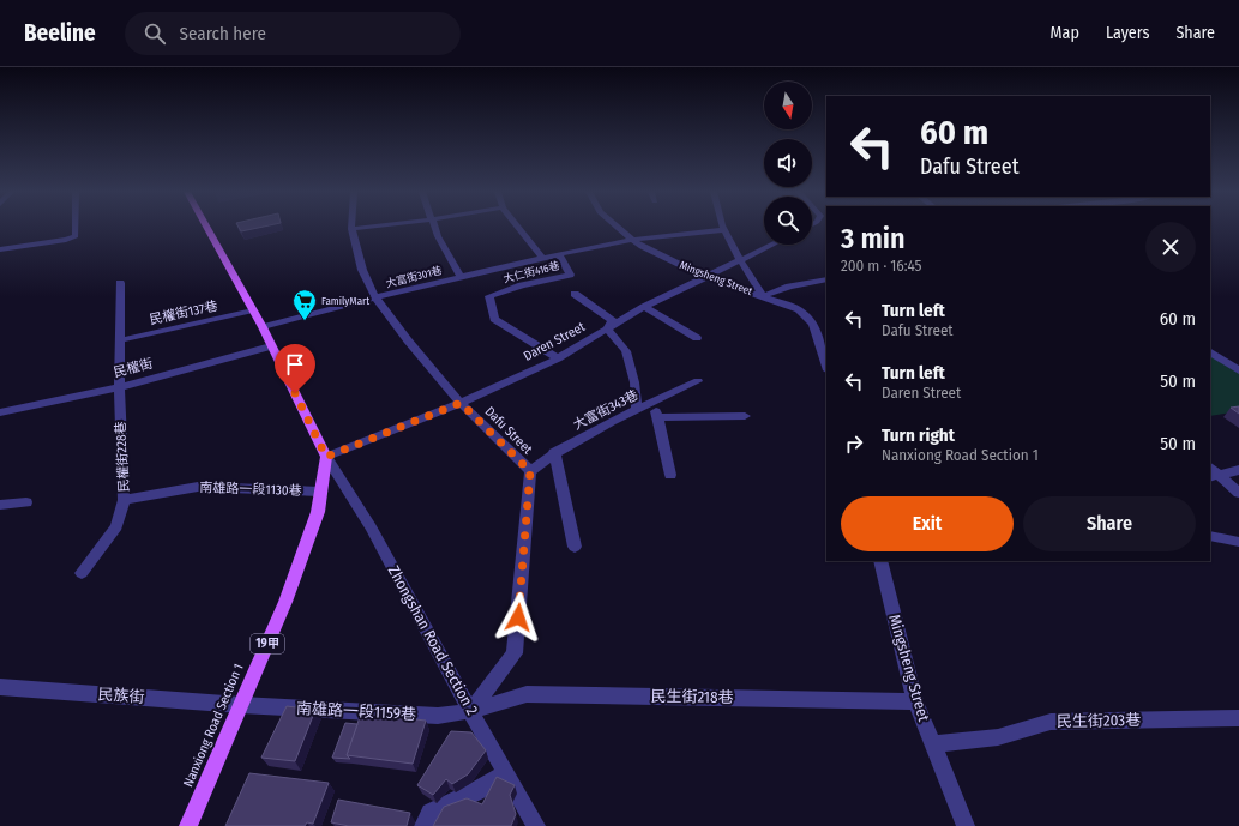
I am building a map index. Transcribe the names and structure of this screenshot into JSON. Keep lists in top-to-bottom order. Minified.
{"streets":{"main road":["19甲","Nanxiong Road Section 1"],"street":["大仁街416巷","大富街301巷","Mingsheng Street","民權街137巷","Daren Street","民權街","大富街343巷","Dafu Street","民權街228巷","南雄路一段1130巷","Zhongshan Road Section 2","民族街","民生街218巷","南雄路一段1159巷","民生街203巷"]},"crossings":[["大仁街416巷","大富街301巷"],["大仁街416巷","Daren Street"],["大富街301巷","Mingsheng Street"],["大富街301巷","Dafu Street"],["Mingsheng Street","Daren Street"],["Mingsheng Street","民生街218巷"],["Mingsheng Street","民生街203巷"],["Daren Street","Dafu Street"],["Daren Street","Zhongshan Road Section 2"],["Daren Street","Nanxiong Road Section 1"],["民權街","民權街228巷"],["大富街343巷","Dafu Street"],["Dafu Street","Zhongshan Road Section 2"],["Dafu Street","民生街218巷"],["Dafu Street","南雄路一段1159巷"],["民權街228巷","南雄路一段1130巷"],["南雄路一段1130巷","Nanxiong Road Section 1"],["Zhongshan Road Section 2","民生街218巷"],["Zhongshan Road Section 2","南雄路一段1159巷"],["Zhongshan Road Section 2","Nanxiong Road Section 1"],["民族街","南雄路一段1159巷"],["民族街","Nanxiong Road Section 1"],["民生街218巷","南雄路一段1159巷"],["南雄路一段1159巷","Nanxiong Road Section 1"]],"places":{"supermarket":["FamilyMart"]},"north":"bottom","page":{"header":"Beeline","search":"Search here","nav":["Map","Layers","Share"],"turn":["60 m","Dafu Street"],"heading":["3 min","200 m · 16:45"],"list":[{"name":"Turn left","note":"Dafu Street","value":"60 m"},{"name":"Turn left","note":"Daren Street","value":"50 m"},{"name":"Turn right","note":"Nanxiong Road Section 1","value":"50 m"}],"buttons":["Exit","Share"]}}
